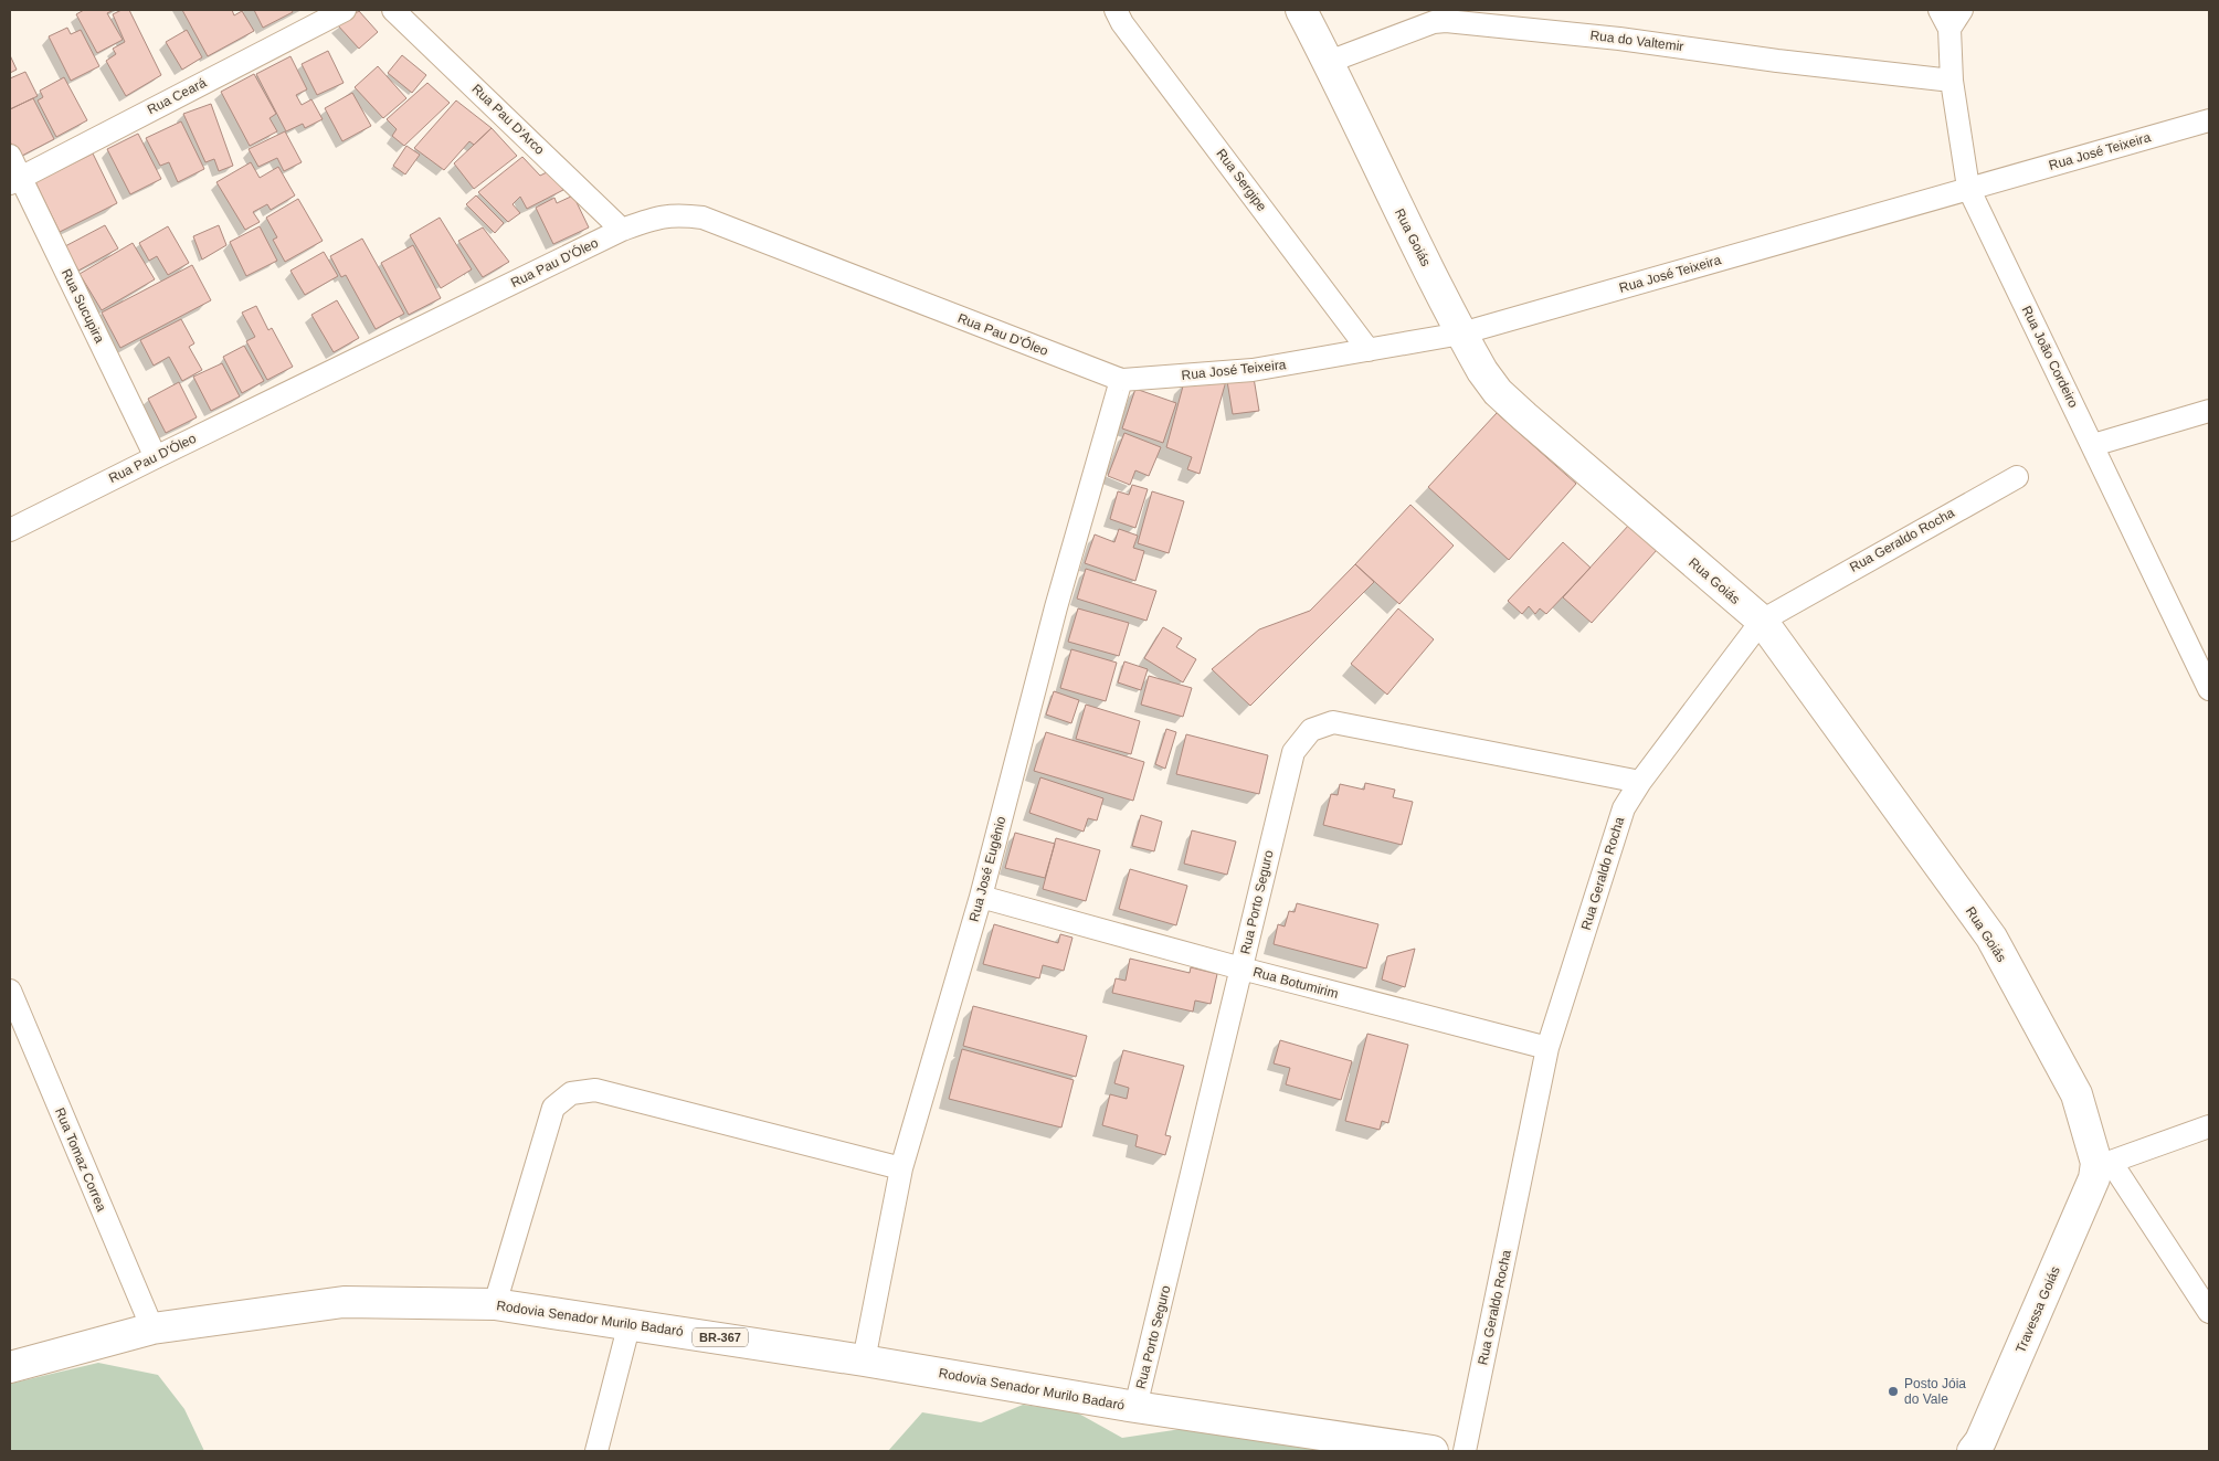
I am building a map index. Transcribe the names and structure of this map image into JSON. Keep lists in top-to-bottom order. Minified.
{"streets":{"street":["Rua do Valtemir","Rua Ceará","Rua Pau D'Arco","Rua José Teixeira","Rua Sergipe","Rua Goiás","Rua Pau D'Óleo","Rua Sucupira","Rua João Cordeiro","Rua Geraldo Rocha","Rua José Eugênio","Rua Porto Seguro","Rua Botumirim","Rua Tomaz Correa","Travessa Goiás","Rodovia Senador Murilo Badaró","BR-367"]},"crossings":[["Rua do Valtemir","Rua Goiás"],["Rua do Valtemir","Rua João Cordeiro"],["Rua Ceará","Rua Sucupira"],["Rua Pau D'Arco","Rua Pau D'Óleo"],["Rua José Teixeira","Rua Sergipe"],["Rua José Teixeira","Rua Goiás"],["Rua José Teixeira","Rua Pau D'Óleo"],["Rua José Teixeira","Rua João Cordeiro"],["Rua José Teixeira","Rua José Eugênio"],["Rua Goiás","Rua Geraldo Rocha"],["Rua Goiás","Travessa Goiás"],["Rua Pau D'Óleo","Rua Sucupira"],["Rua Pau D'Óleo","Rua José Eugênio"],["Rua Geraldo Rocha","Rua Porto Seguro"],["Rua Geraldo Rocha","Rua Botumirim"],["Rua José Eugênio","Rua Botumirim"],["Rua José Eugênio","Rodovia Senador Murilo Badaró"],["Rua Porto Seguro","Rua Botumirim"],["Rua Porto Seguro","Rodovia Senador Murilo Badaró"],["Rua Tomaz Correa","Rodovia Senador Murilo Badaró"]],"places":["Posto Jóia do Vale"]}
